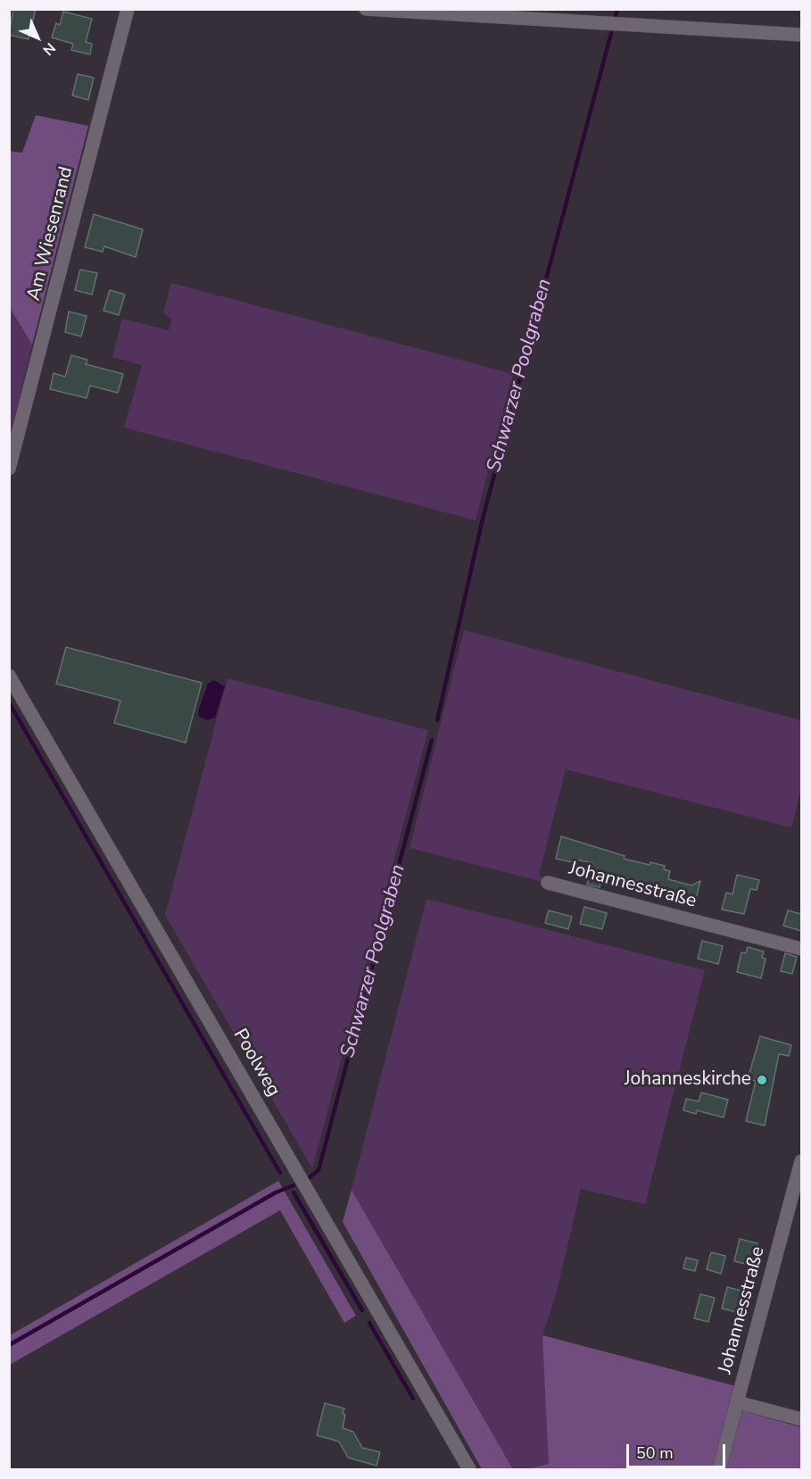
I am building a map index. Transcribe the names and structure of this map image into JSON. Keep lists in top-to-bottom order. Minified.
{"streets":{"street":["Am Wiesenrand","Johannesstraße","Poolweg"]},"water":["Schwarzer Poolgraben"],"places":["Johanneskirche"],"scale_bar":"50 m","north":"bottom right"}
